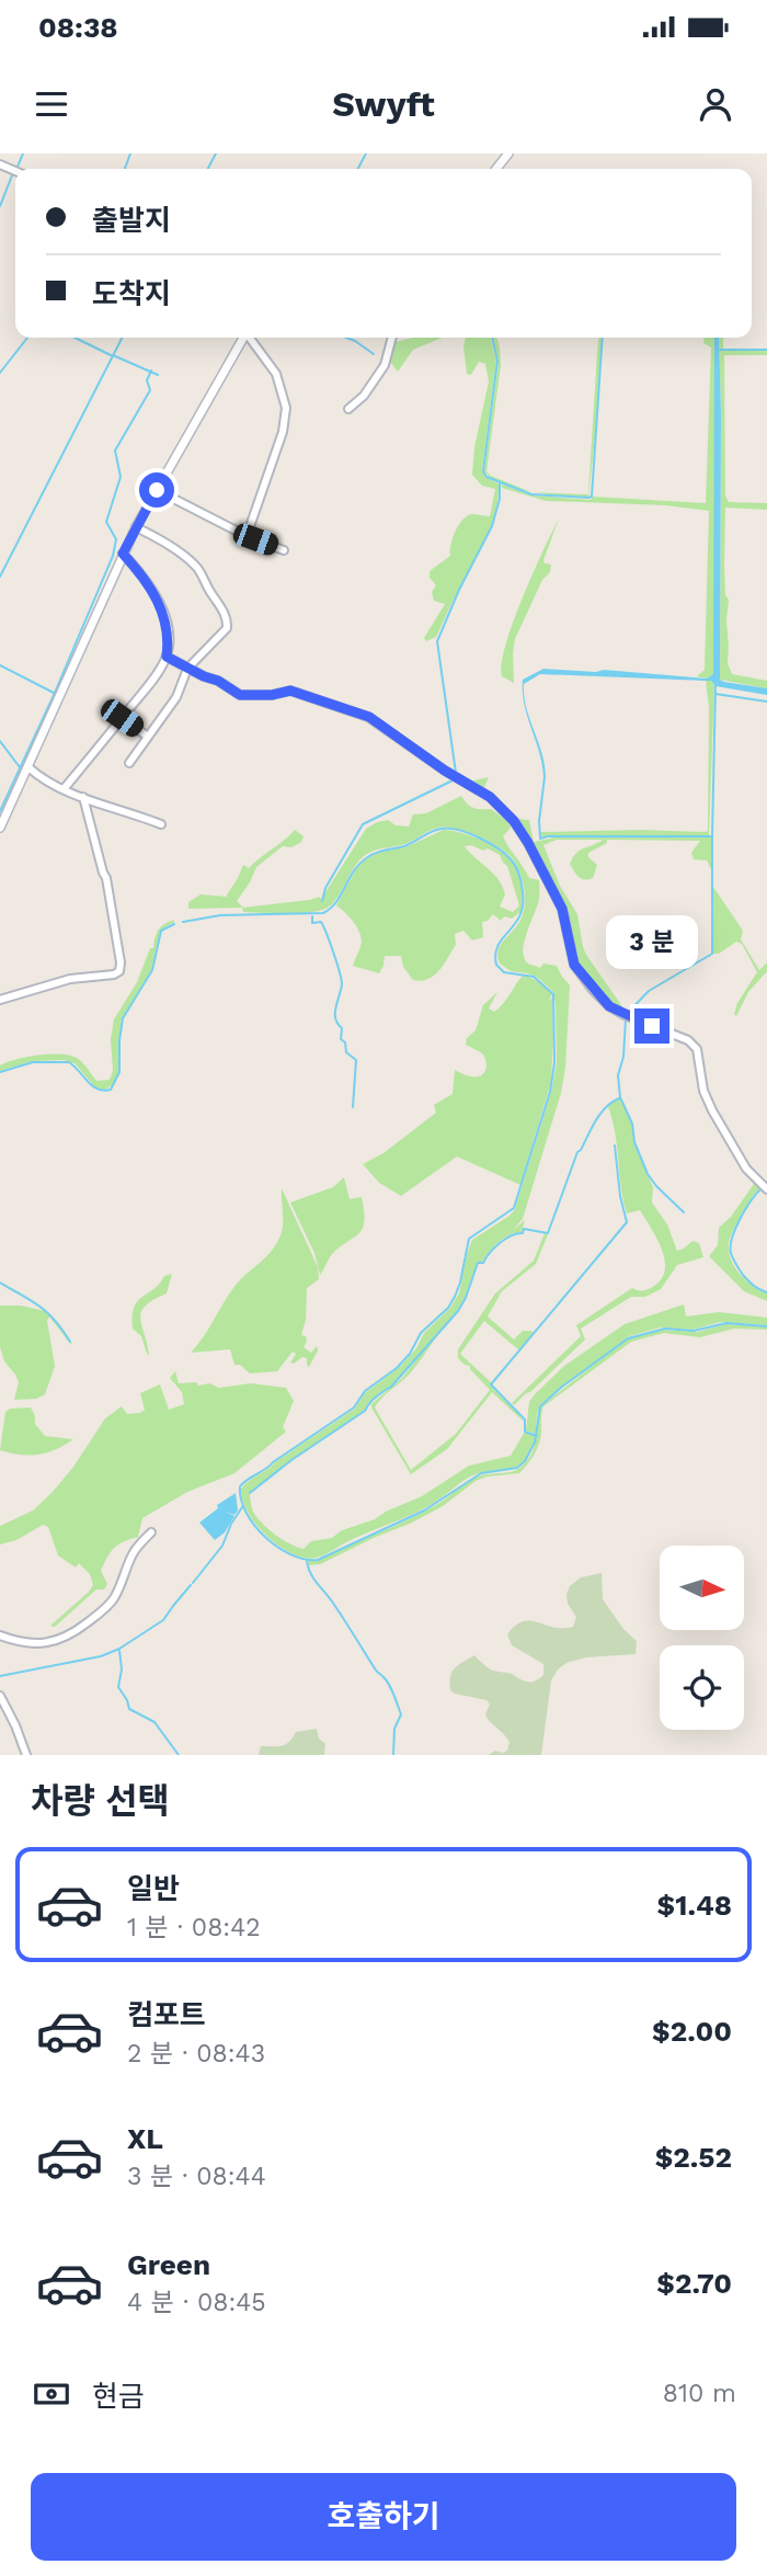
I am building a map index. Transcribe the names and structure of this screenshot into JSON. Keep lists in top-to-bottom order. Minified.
{"north":"right","page":{"status":"08:38","header":"Swyft","banner":["출발지","도착지"],"bubble":"3 분","heading":"차량 선택","list":[{"name":"일반","note":"1 분 · 08:42","value":"$1.48"},{"name":"컴포트","note":"2 분 · 08:43","value":"$2.00"},{"name":"XL","note":"3 분 · 08:44","value":"$2.52"},{"name":"Green","note":"4 분 · 08:45","value":"$2.70"}],"pay":["현금","810 m"],"buttons":"호출하기"}}
